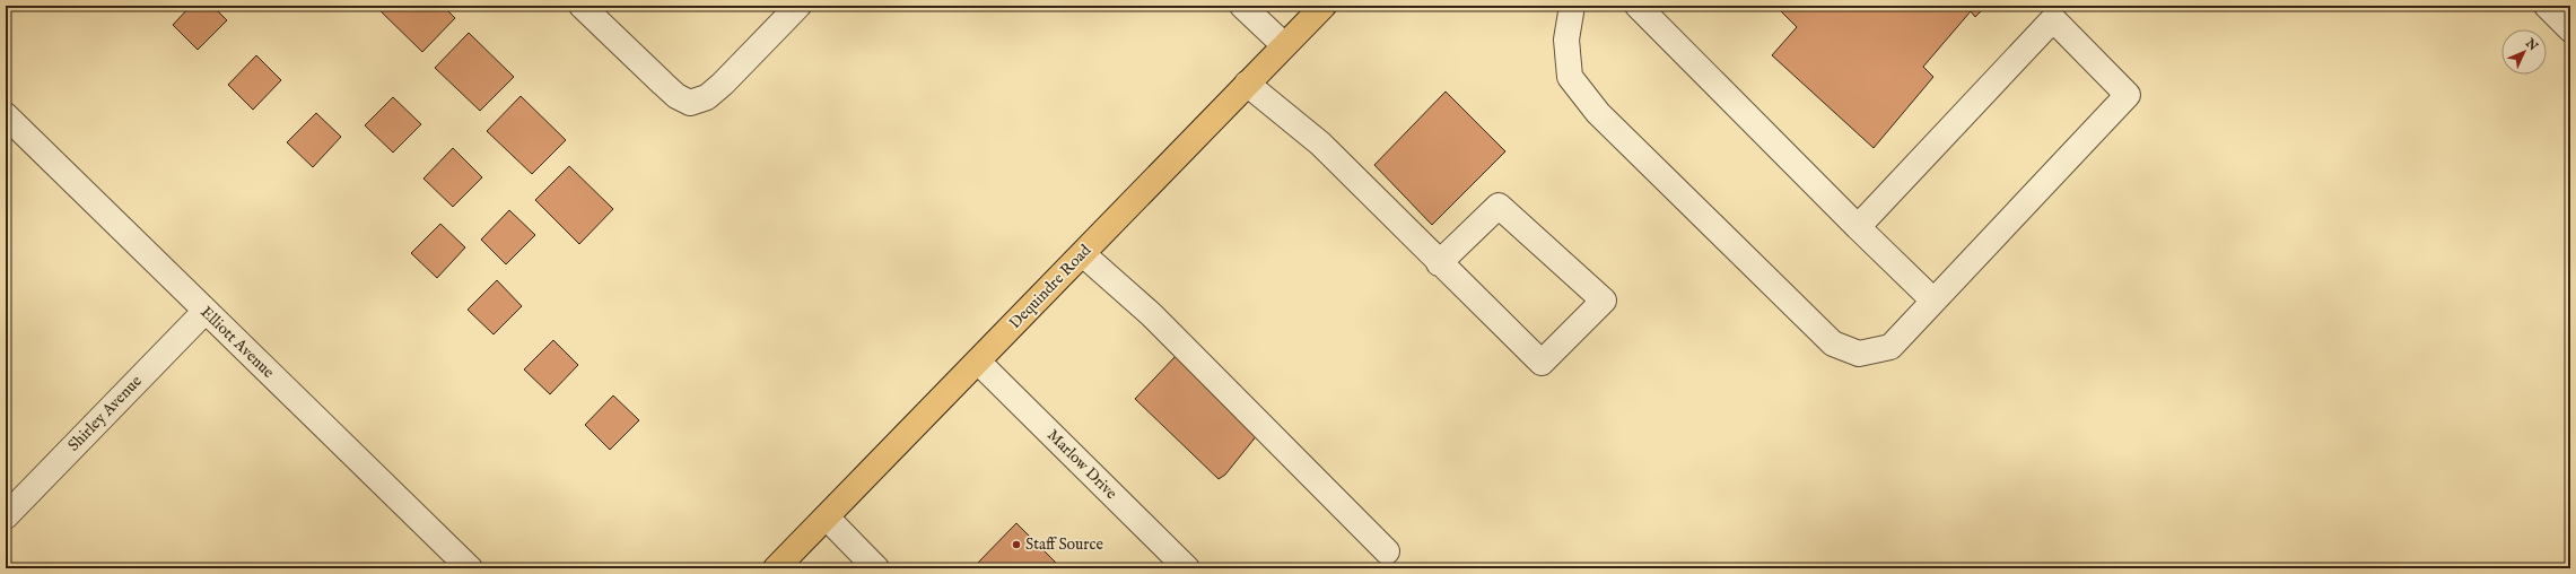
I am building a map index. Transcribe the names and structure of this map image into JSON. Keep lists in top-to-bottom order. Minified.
{"streets":{"main road":["Dequindre Road"],"street":["Elliott Avenue","Shirley Avenue","Marlow Drive"]},"crossings":[["Dequindre Road","Marlow Drive"],["Elliott Avenue","Shirley Avenue"]],"places":["Staff Source"],"north":"top right"}
